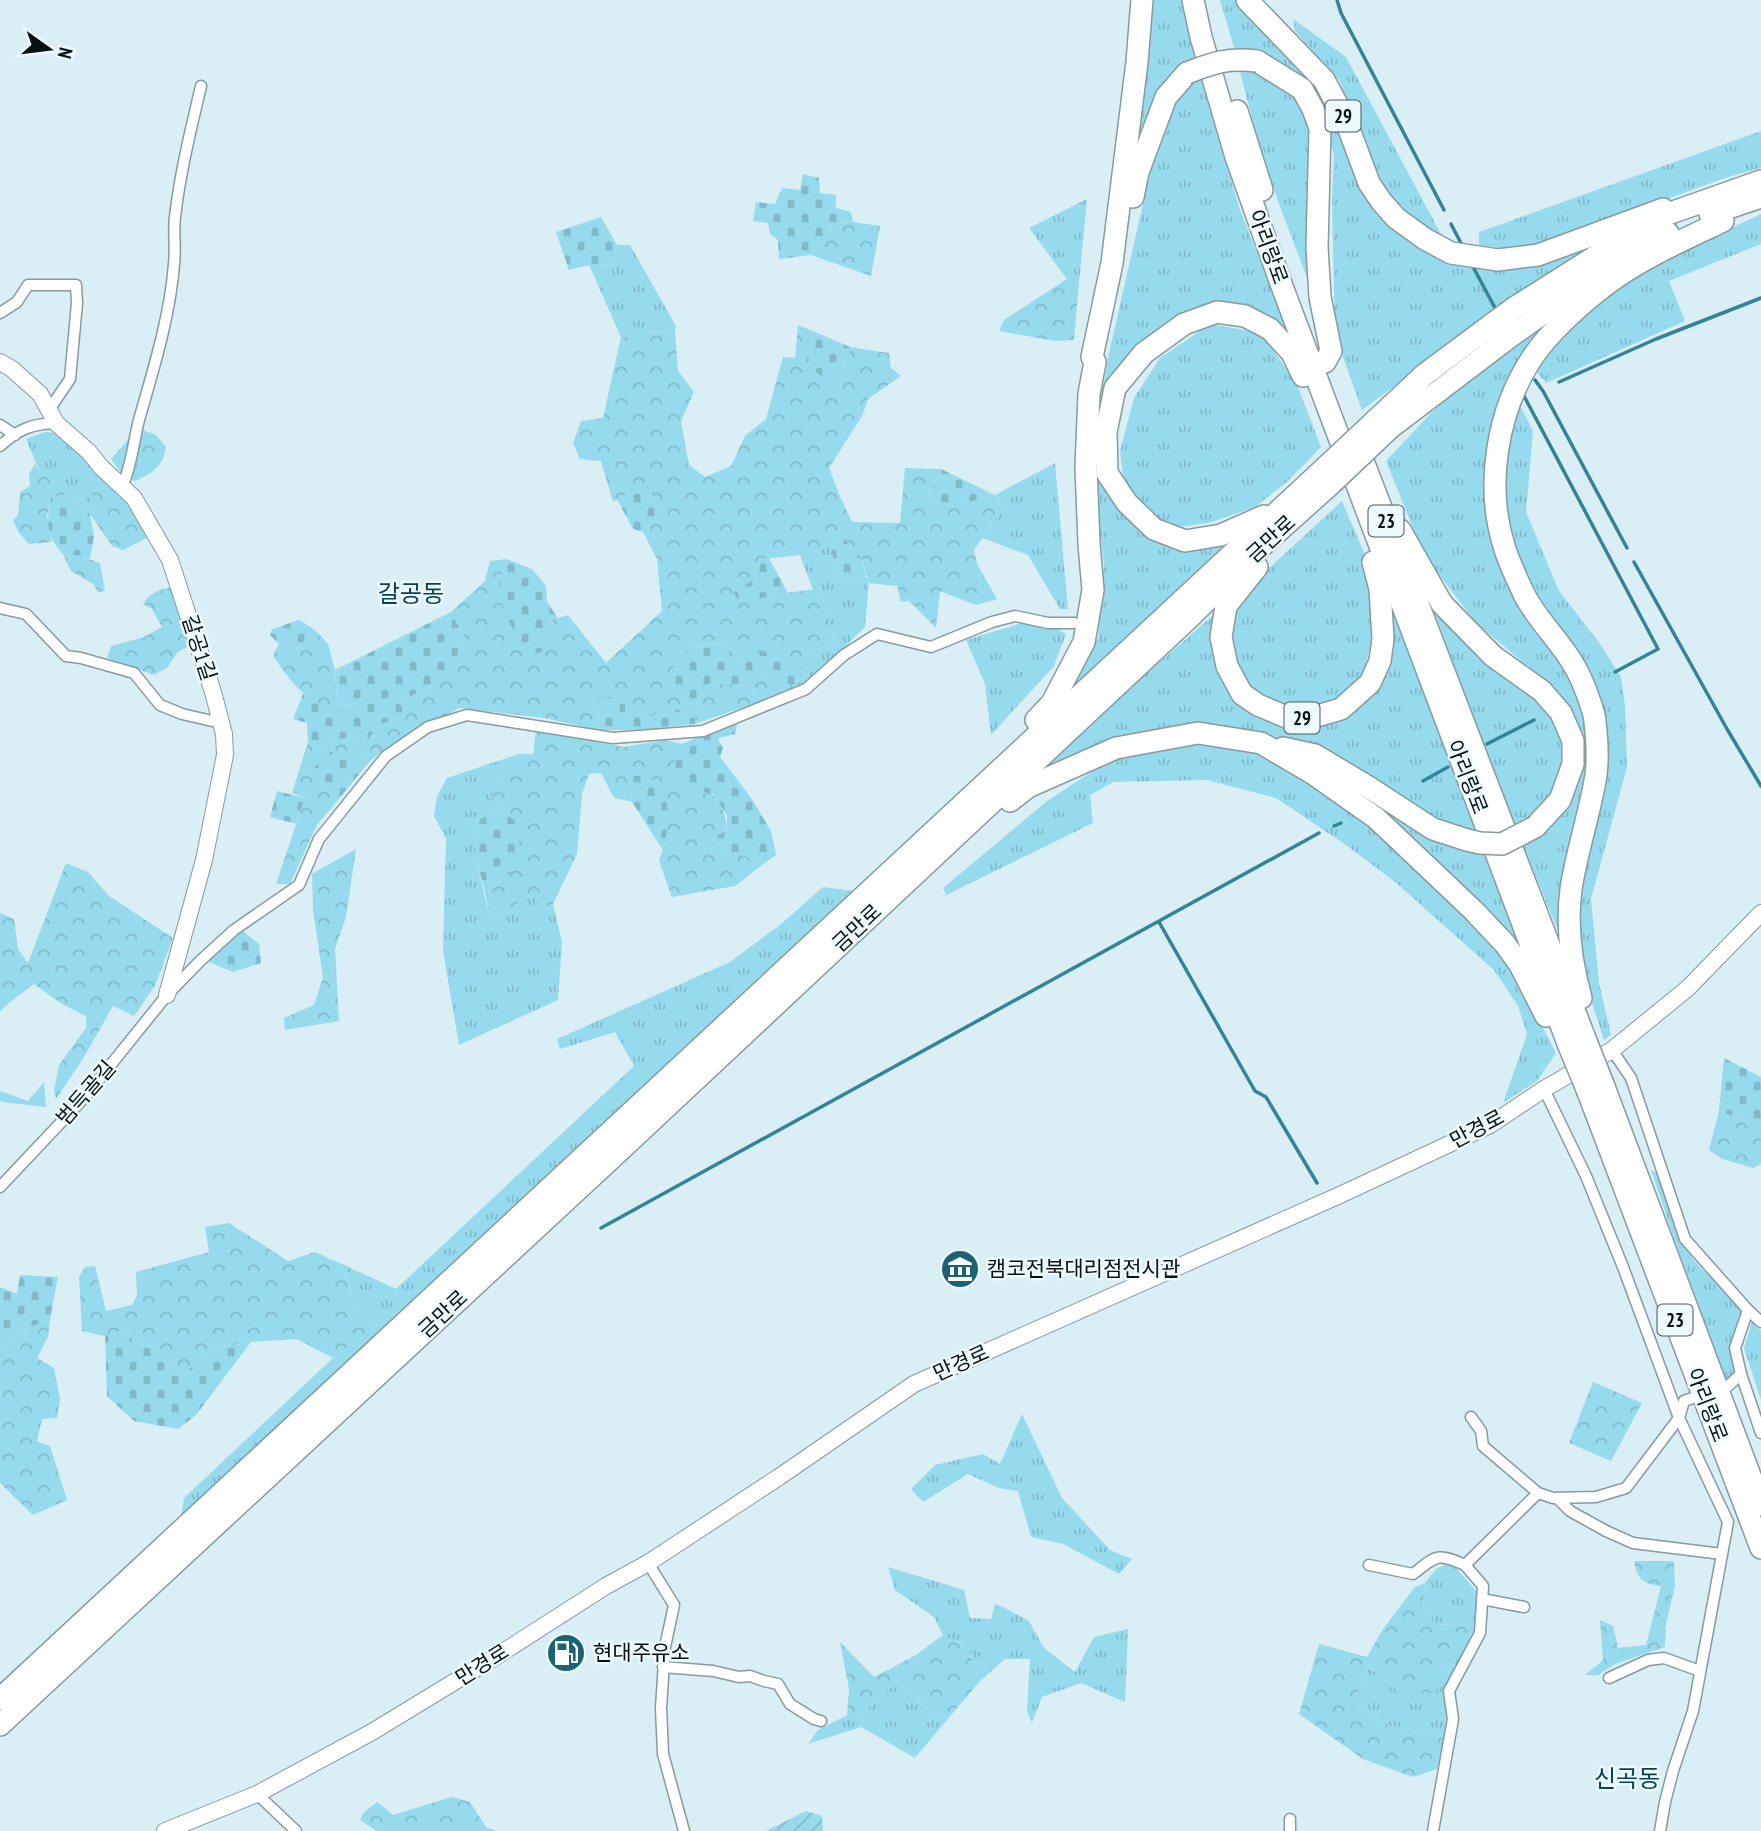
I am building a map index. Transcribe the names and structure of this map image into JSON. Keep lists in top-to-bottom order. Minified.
{"streets":{"highway":["29","아리랑로","23","금만로"],"street":["갈공1길","범득골길","만경로"]},"crossings":[["29","아리랑로"],["29","금만로"],["갈공1길","범득골길"]],"districts":["갈공동","신곡동"],"places":{"museum":["캠코전북대리점전시관"],"fuel station":["현대주유소"]},"north":"right"}
